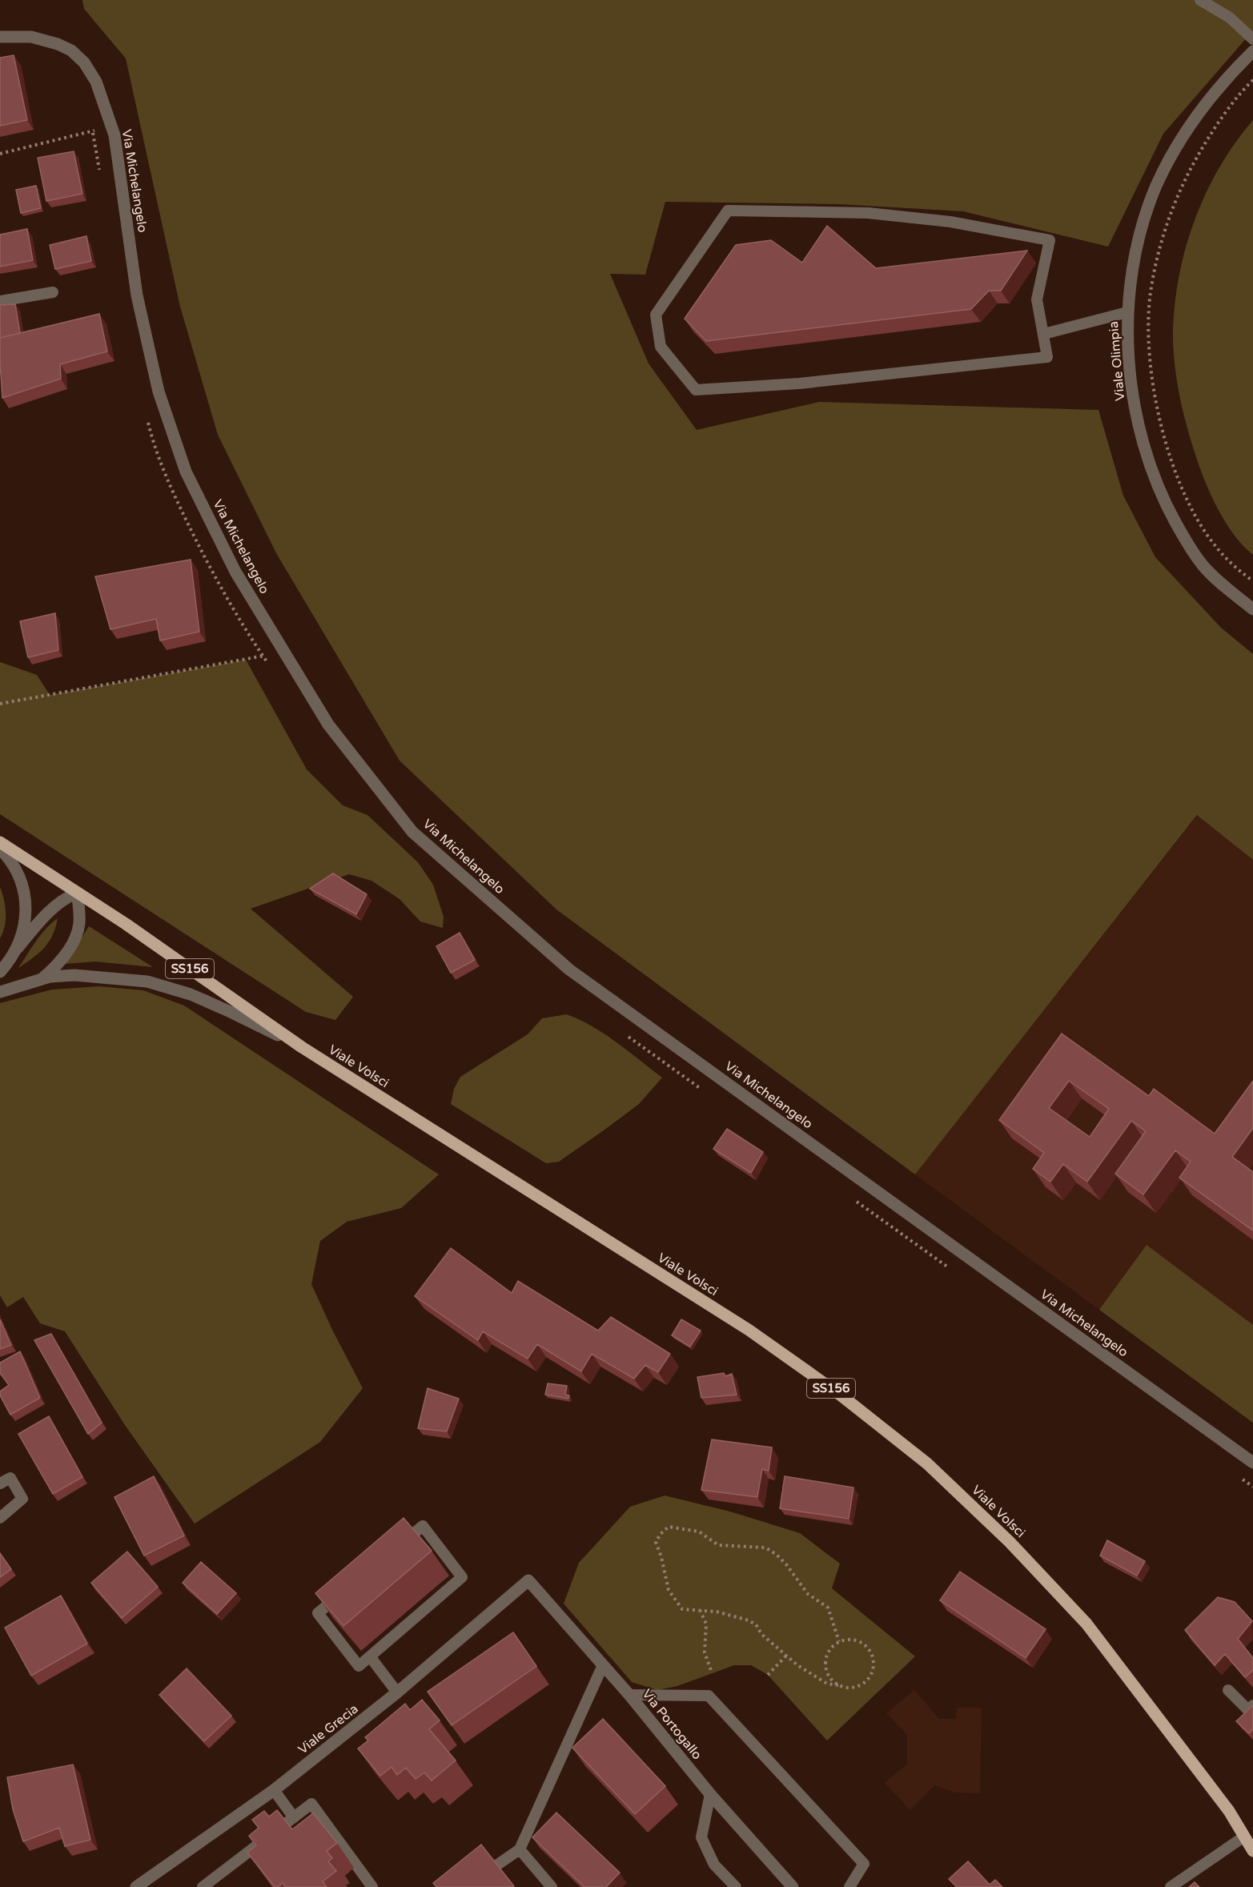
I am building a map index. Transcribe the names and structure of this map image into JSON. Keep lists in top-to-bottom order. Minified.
{"streets":{"main road":["SS156","Viale Volsci"],"street":["Via Michelangelo","Viale Olimpia","Via Portogallo","Viale Grecia"]},"crossings":[["Via Portogallo","Viale Grecia"]]}
